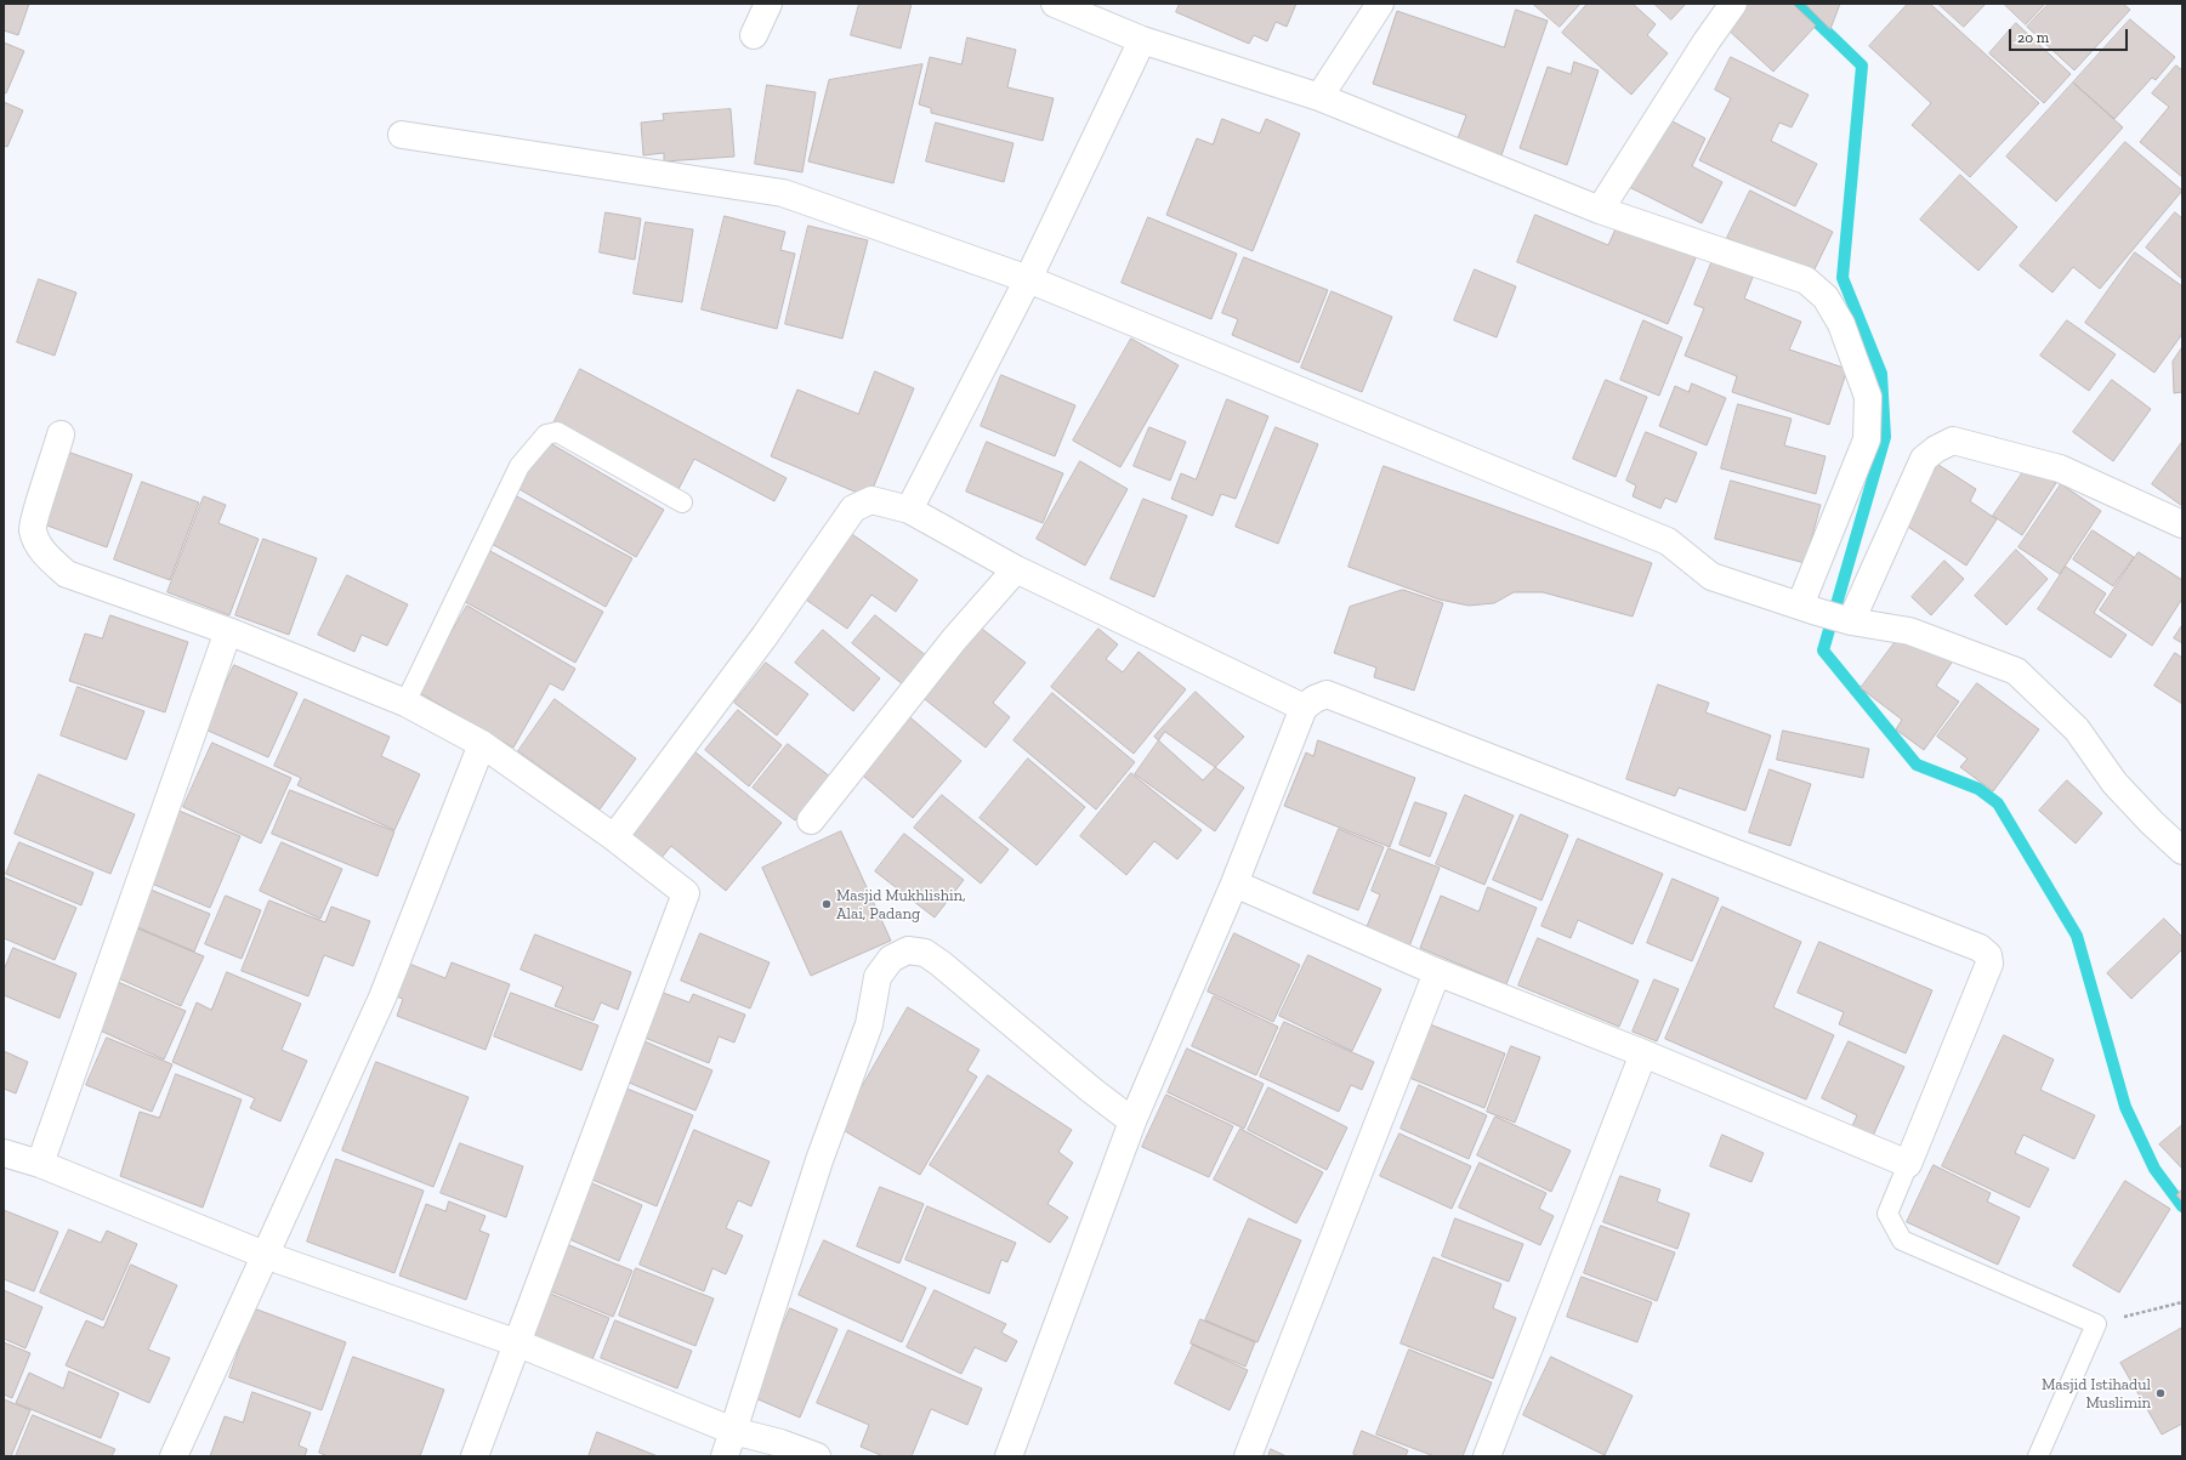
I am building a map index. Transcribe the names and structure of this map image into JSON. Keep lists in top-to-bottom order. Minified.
{"places":["Masjid Mukhlishin, Alai, Padang","Masjid Istihadul Muslimin"],"scale_bar":"20 m"}
